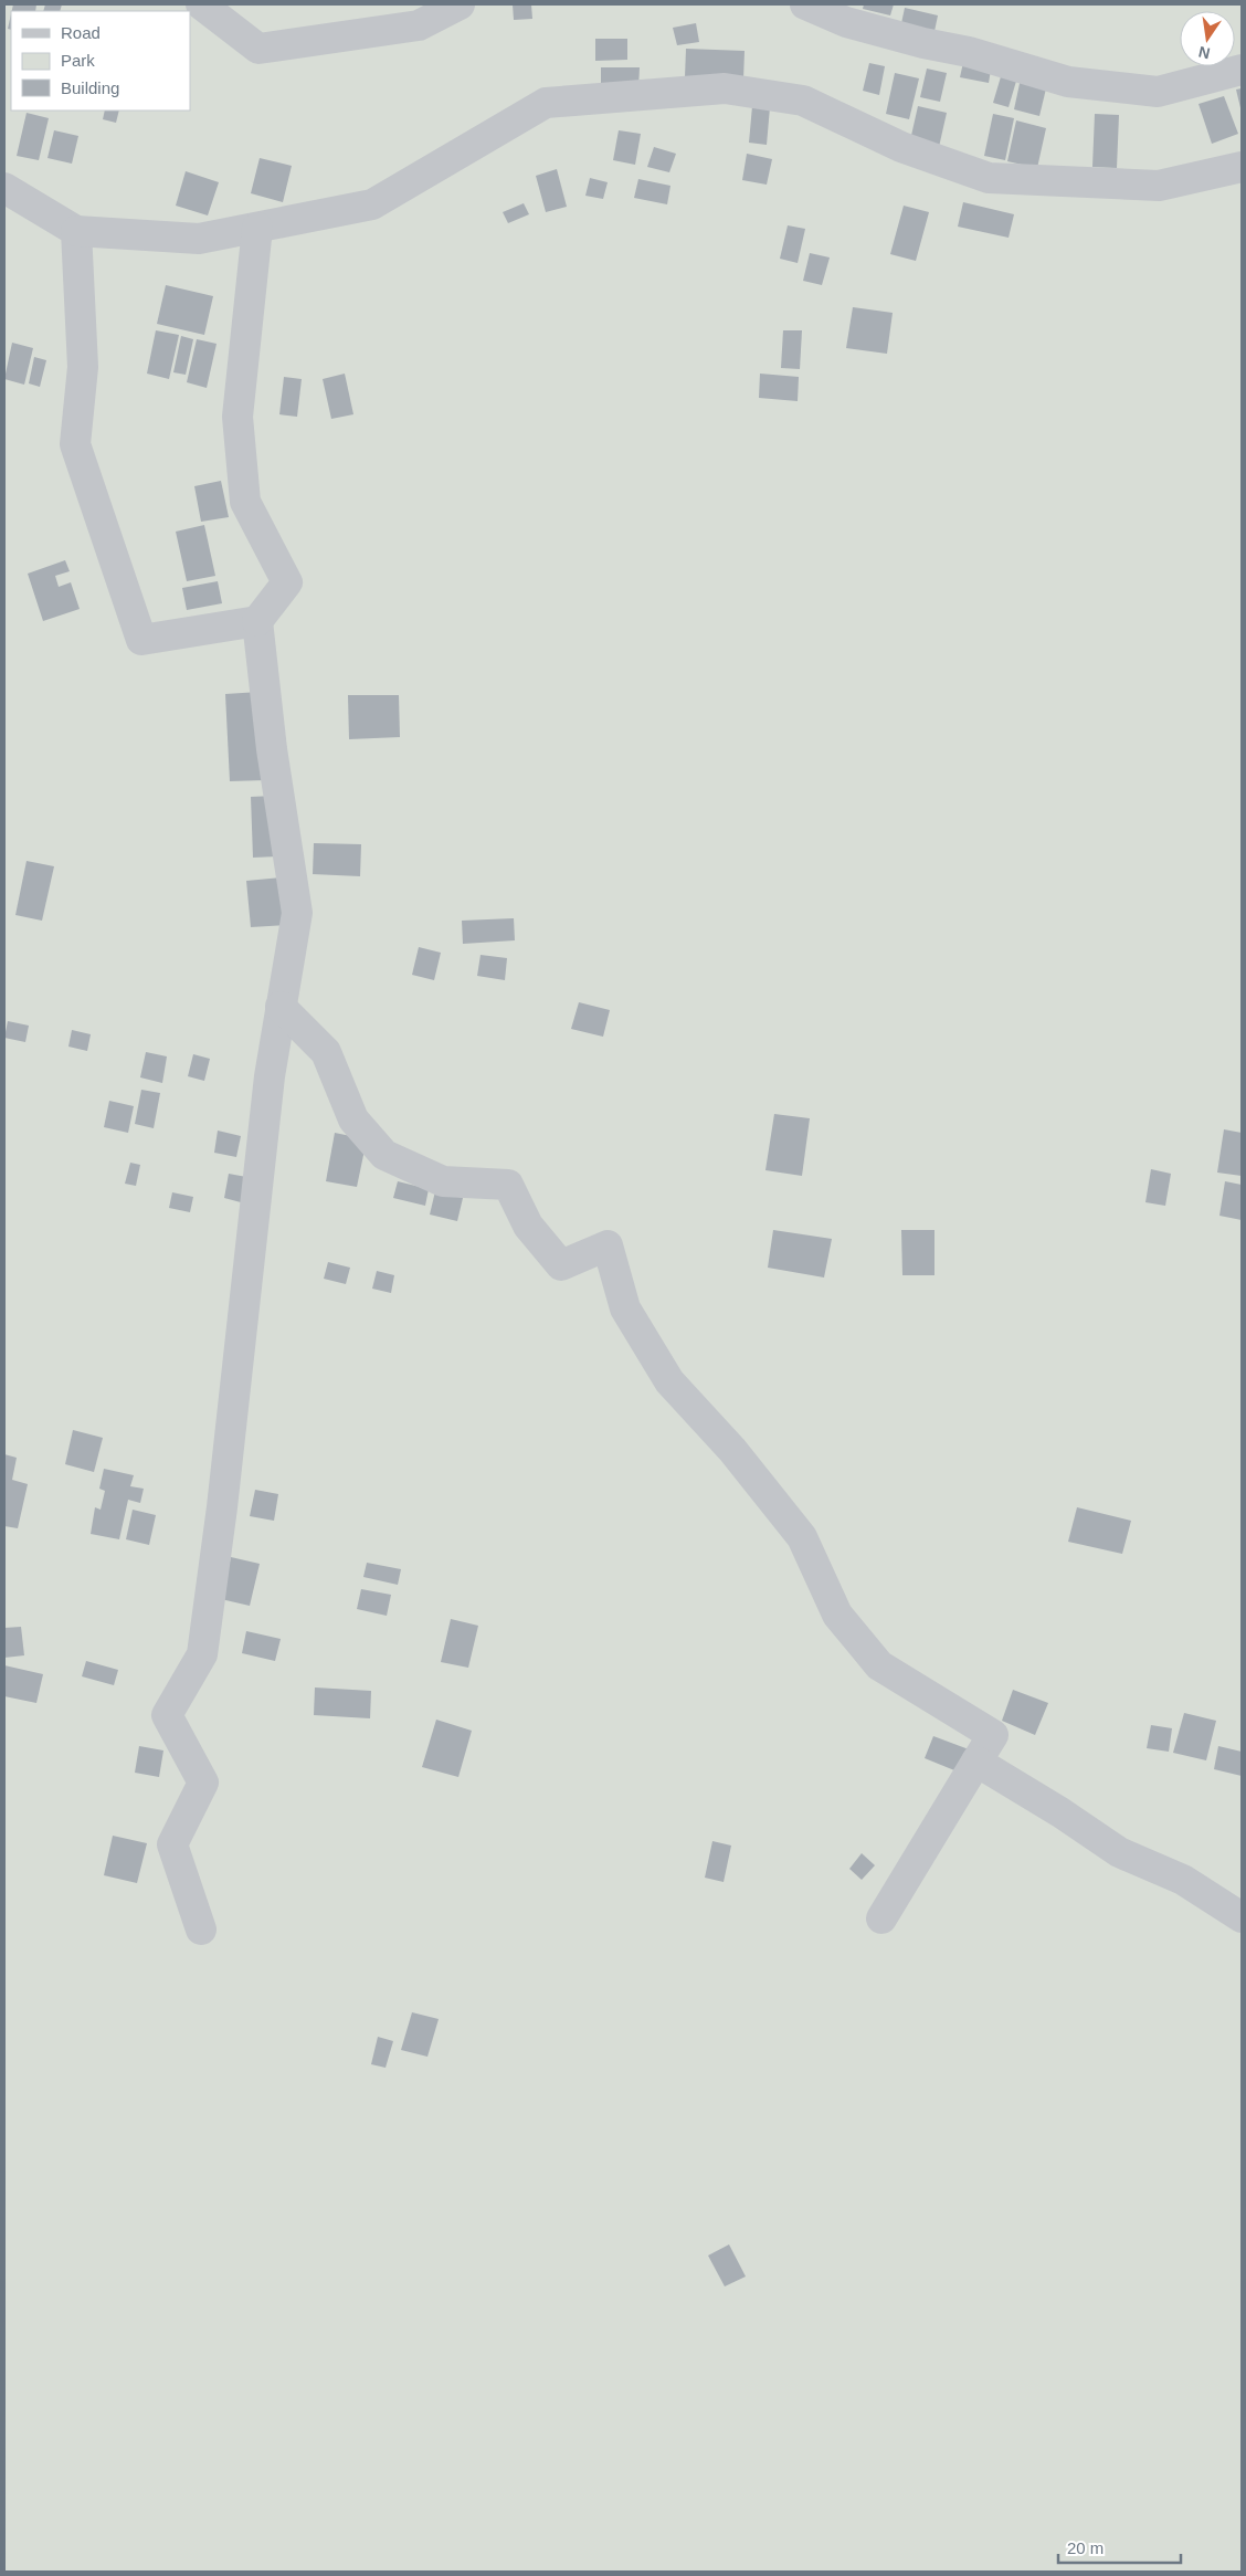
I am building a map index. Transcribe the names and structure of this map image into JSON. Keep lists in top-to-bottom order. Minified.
{"legend":["Road","Park","Building"],"scale_bar":"20 m","north":"bottom"}
